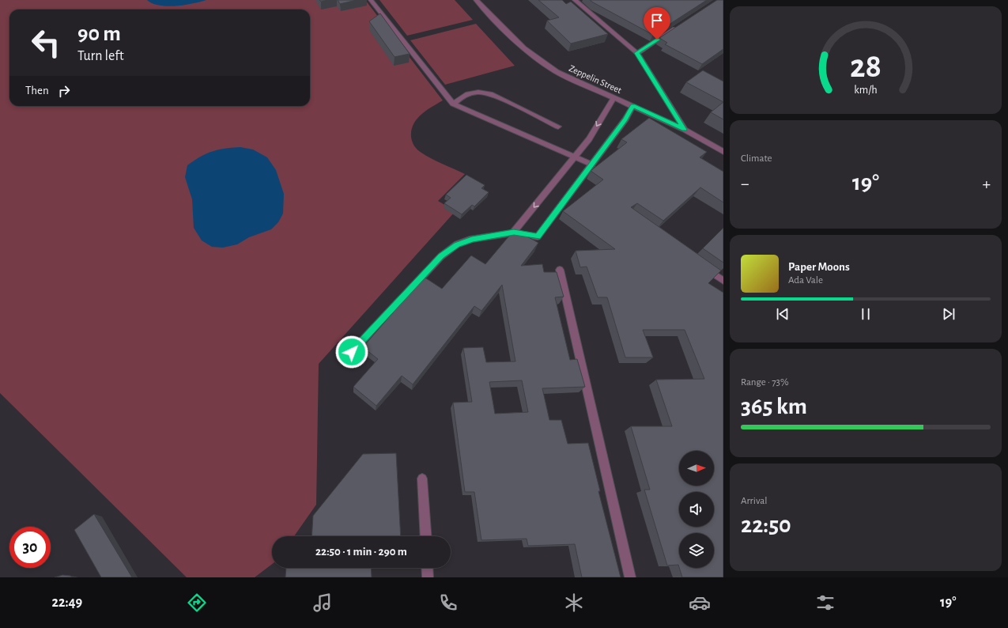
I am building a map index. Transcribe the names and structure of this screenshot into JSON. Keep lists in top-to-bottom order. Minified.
{"streets":{"street":["Zeppelin Street"]},"north":"right","page":{"turn":["90 m","Turn left"],"then":"Then","tile":["Climate",["Range · 73%","365 km"],["Arrival","22:50"]],"heat":["−","19°","+"],"song":["Paper Moons","Ada Vale"],"limit":"30","trip":"22:50 · 1 min · 290 m","tabs":["22:49","19°"],"gauge":["28","km/h"]}}
